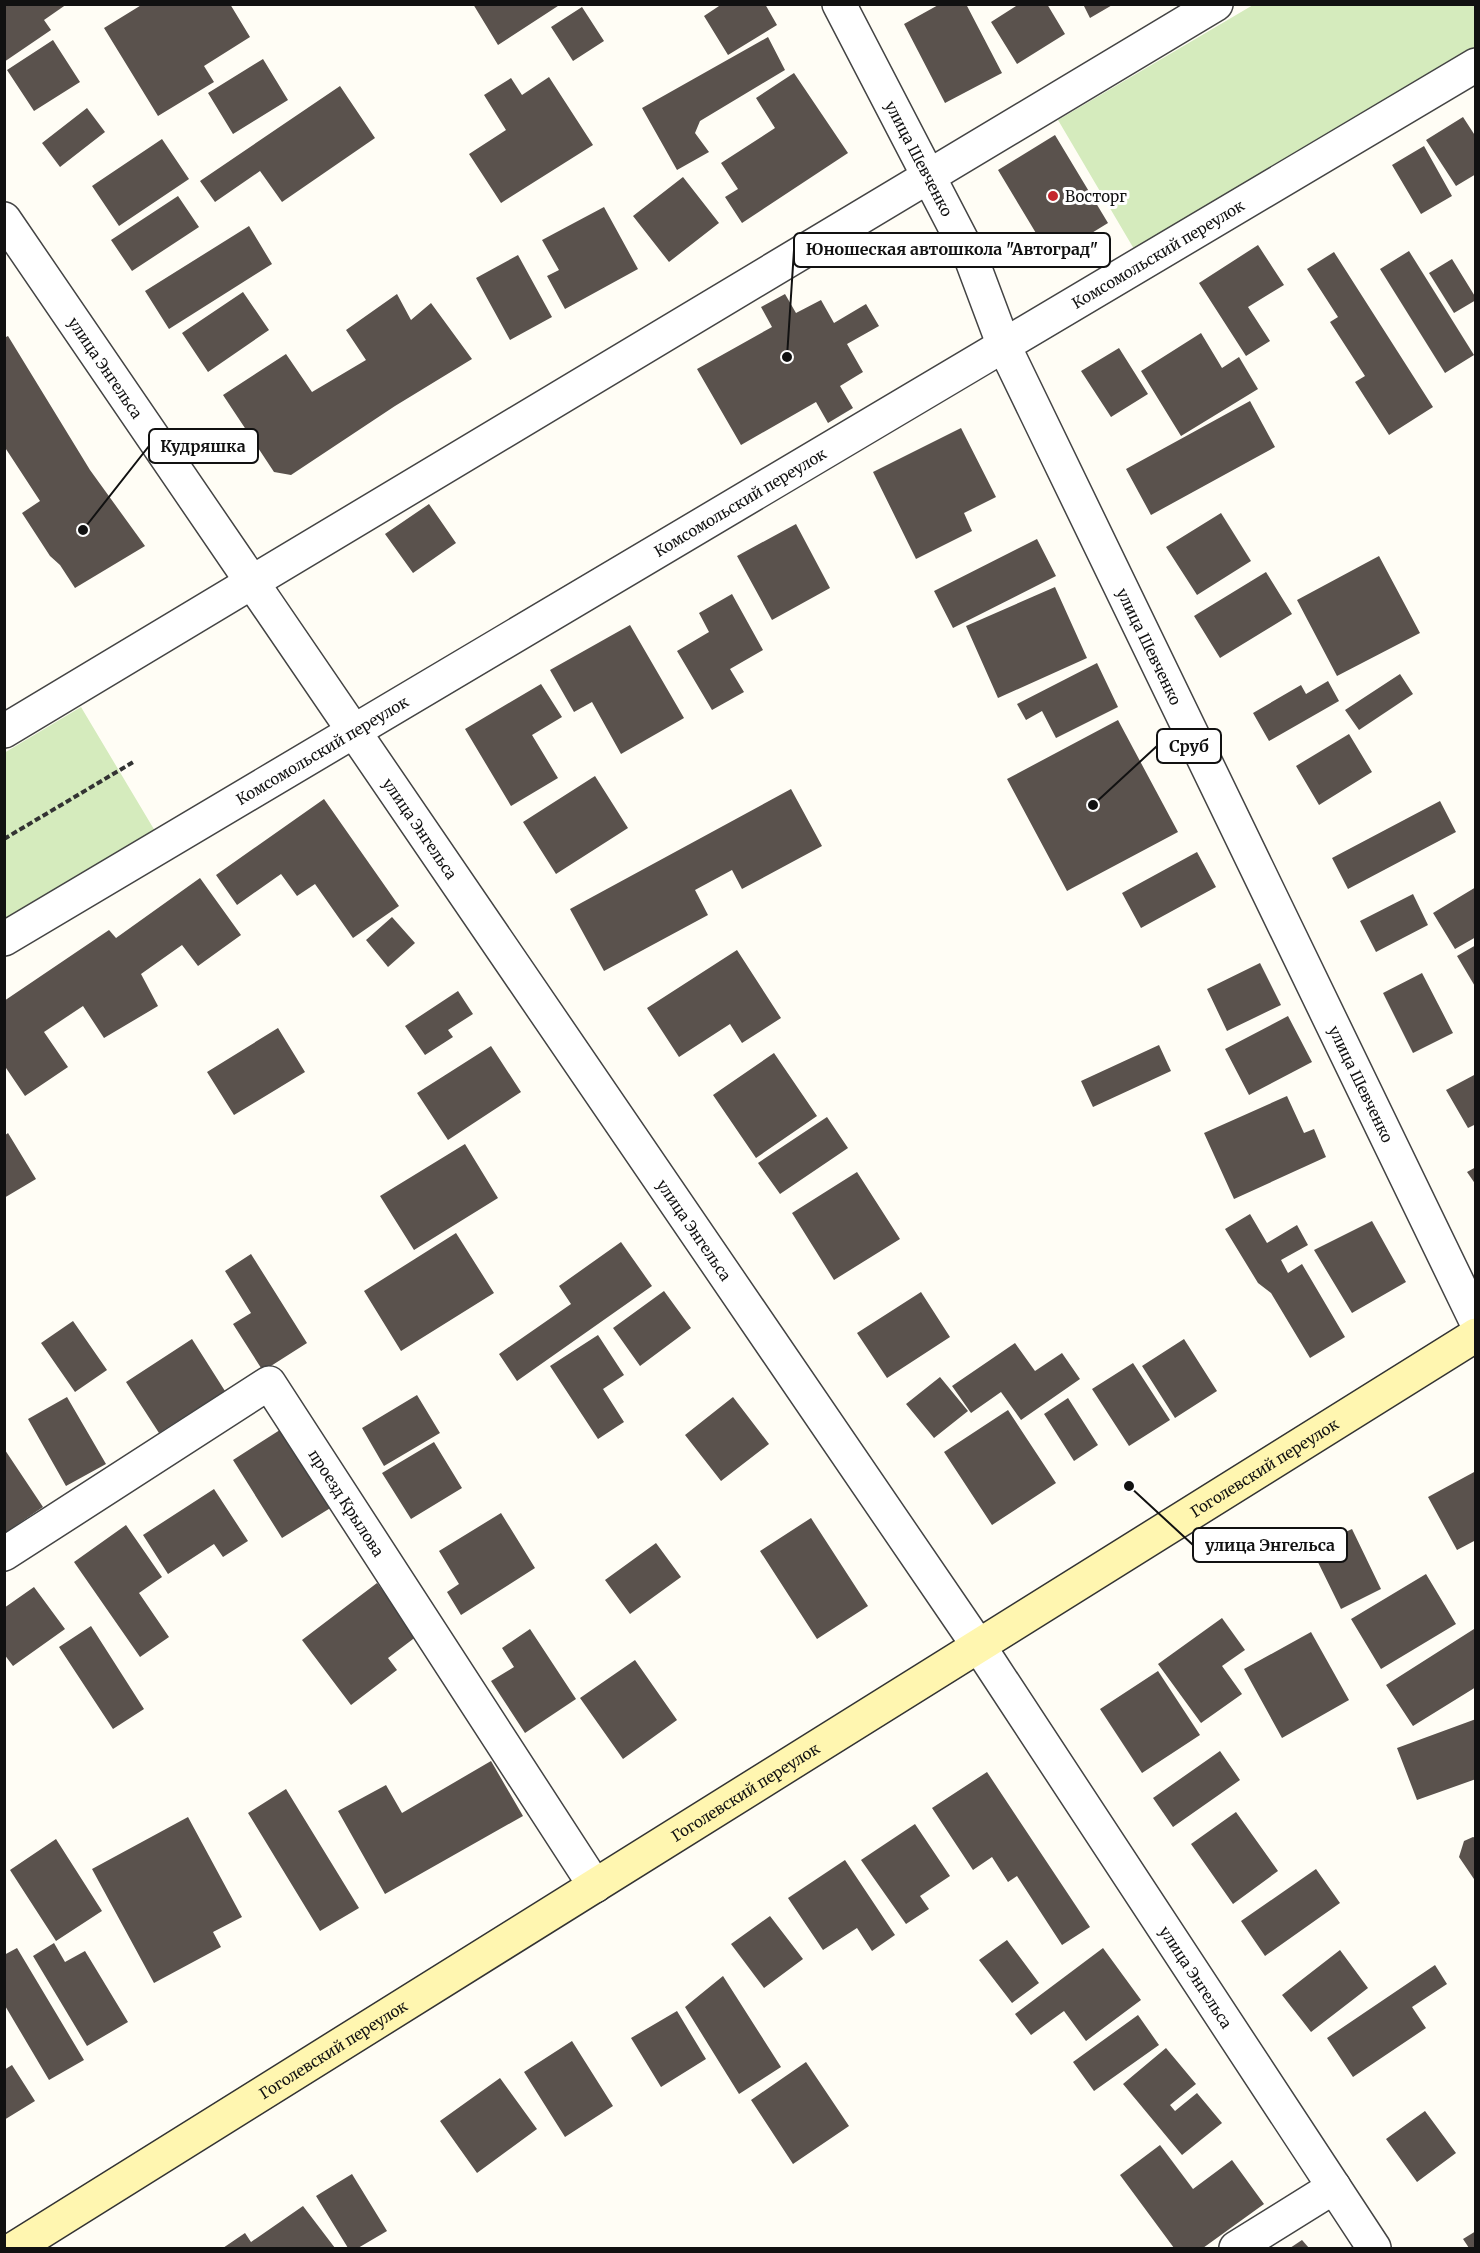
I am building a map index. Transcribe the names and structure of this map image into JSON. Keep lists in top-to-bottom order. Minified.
{"streets":{"main road":["Гоголевский переулок"],"street":["улица Шевченко","Комсомольский переулок","улица Энгельса","проезд Крылова"]},"crossings":[["улица Шевченко","Комсомольский переулок"],["Комсомольский переулок","улица Энгельса"],["улица Энгельса","Гоголевский переулок"],["Гоголевский переулок","проезд Крылова"]],"places":["Восторг","Юношеская автошкола \"Автоград\"","Кудряшка","Сруб","улица Энгельса"]}
